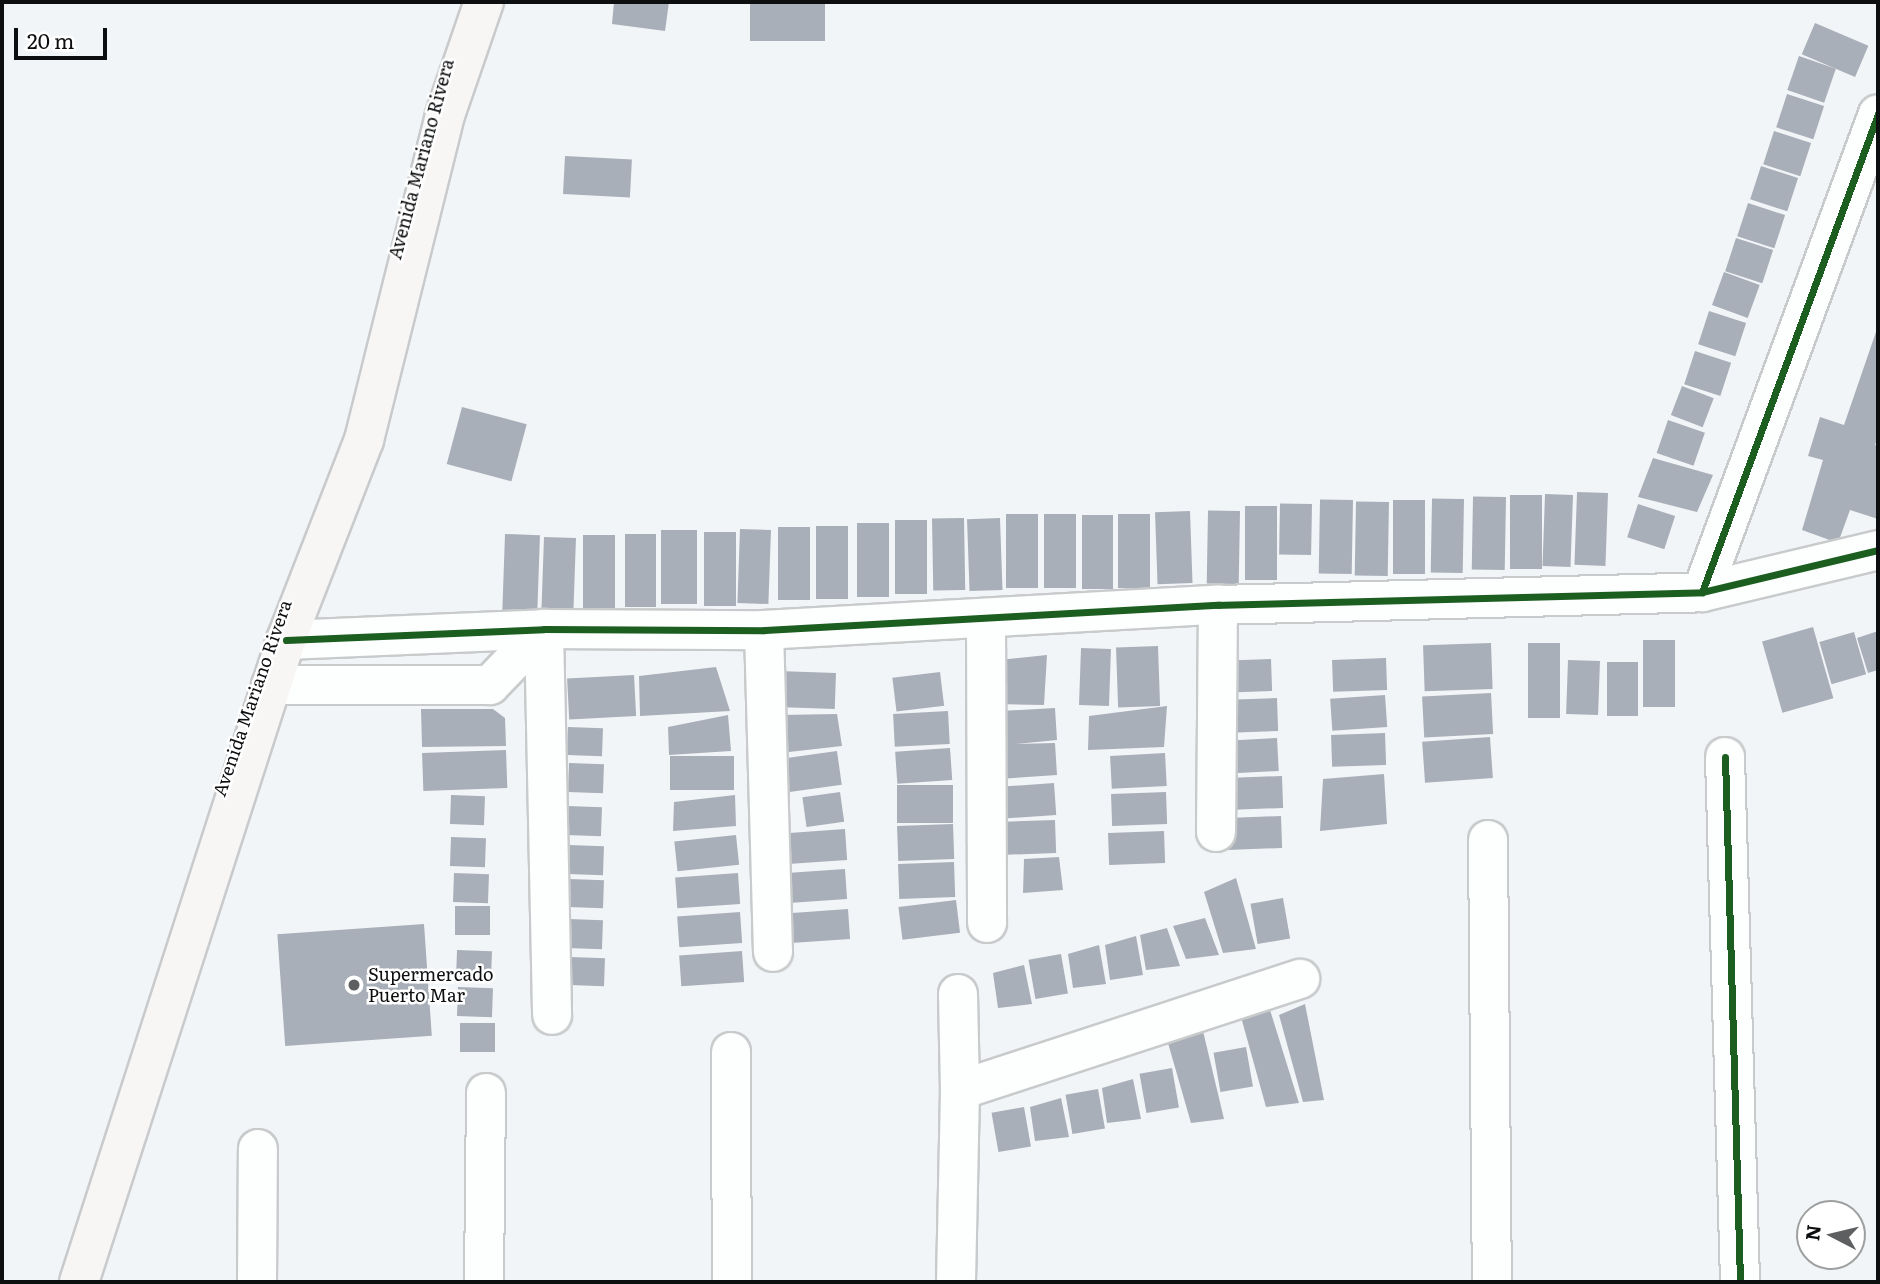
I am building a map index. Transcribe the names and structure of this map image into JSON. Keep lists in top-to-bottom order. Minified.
{"streets":{"main road":["Avenida Mariano Rivera"]},"places":["Supermercado Puerto Mar"],"scale_bar":"20 m","north":"left"}
